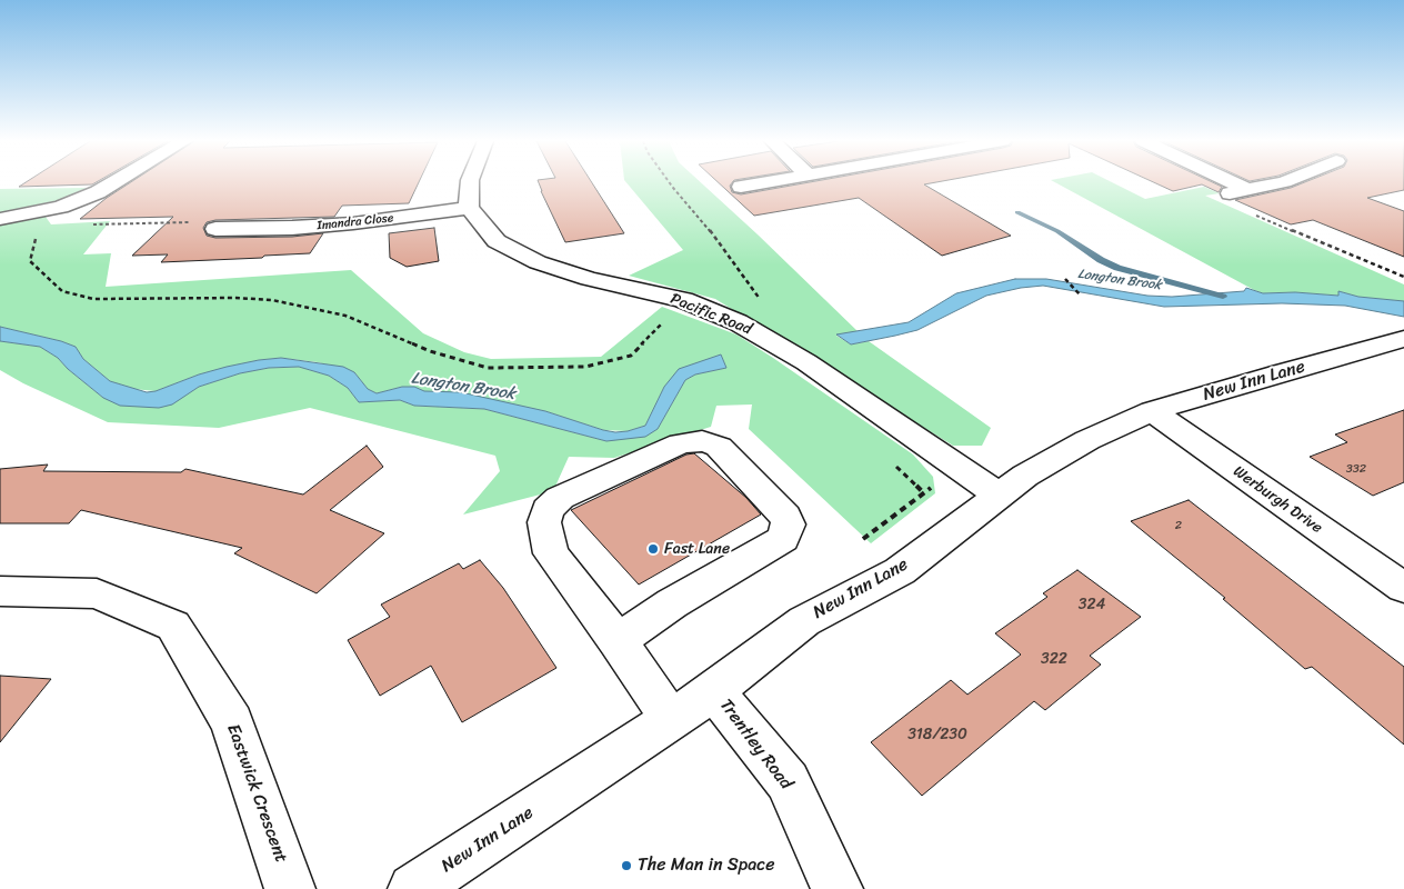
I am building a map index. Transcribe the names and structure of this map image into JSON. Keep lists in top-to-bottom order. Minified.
{"streets":{"street":["Imandra Close","Pacific Road","New Inn Lane","Werburgh Drive","Trentley Road","Eastwick Crescent"]},"crossings":[["Imandra Close","Pacific Road"],["Pacific Road","New Inn Lane"],["New Inn Lane","Werburgh Drive"],["New Inn Lane","Trentley Road"]],"water":["Longton Brook"],"places":["Fast Lane","The Man in Space"],"house_numbers":["332","2","324","322","318/230"]}
